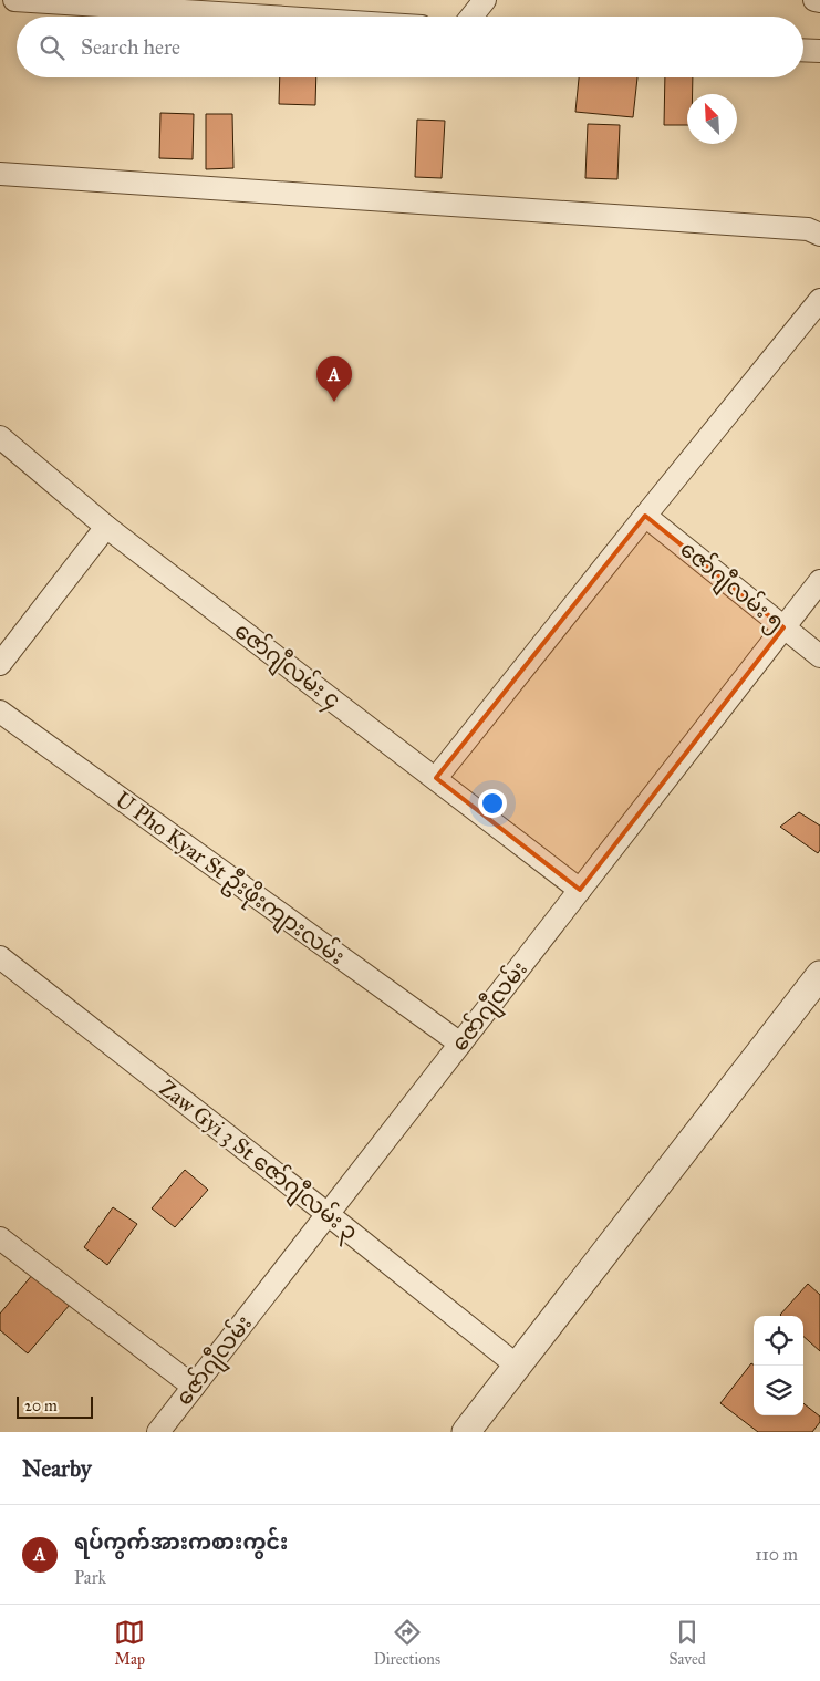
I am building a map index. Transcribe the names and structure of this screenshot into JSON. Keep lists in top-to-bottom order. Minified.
{"streets":{"street":["ဇော်ဂျီလမ်း ၅","ဇော်ဂျီလမ်း ၄","U Pho Kyar St ဦးဖိုးကျားလမ်း","ဇော်ဂျီလမ်း","Zaw Gyi 3 St ဇော်ဂျီလမ်း ၃"]},"crossings":[["ဇော်ဂျီလမ်း ၅","ဇော်ဂျီလမ်း"],["ဇော်ဂျီလမ်း ၄","ဇော်ဂျီလမ်း"],["U Pho Kyar St ဦးဖိုးကျားလမ်း","ဇော်ဂျီလမ်း"],["ဇော်ဂျီလမ်း","Zaw Gyi 3 St ဇော်ဂျီလမ်း ၃"]],"scale_bar":"20 m","north":"top left","page":{"search":"Search here","pins":"A","scale":"20 m","heading":"Nearby","list":[{"mark":"A","name":"ရပ်ကွက်အားကစားကွင်း","note":"Park","value":"110 m"}],"nav":["Map","Directions","Saved"]}}
